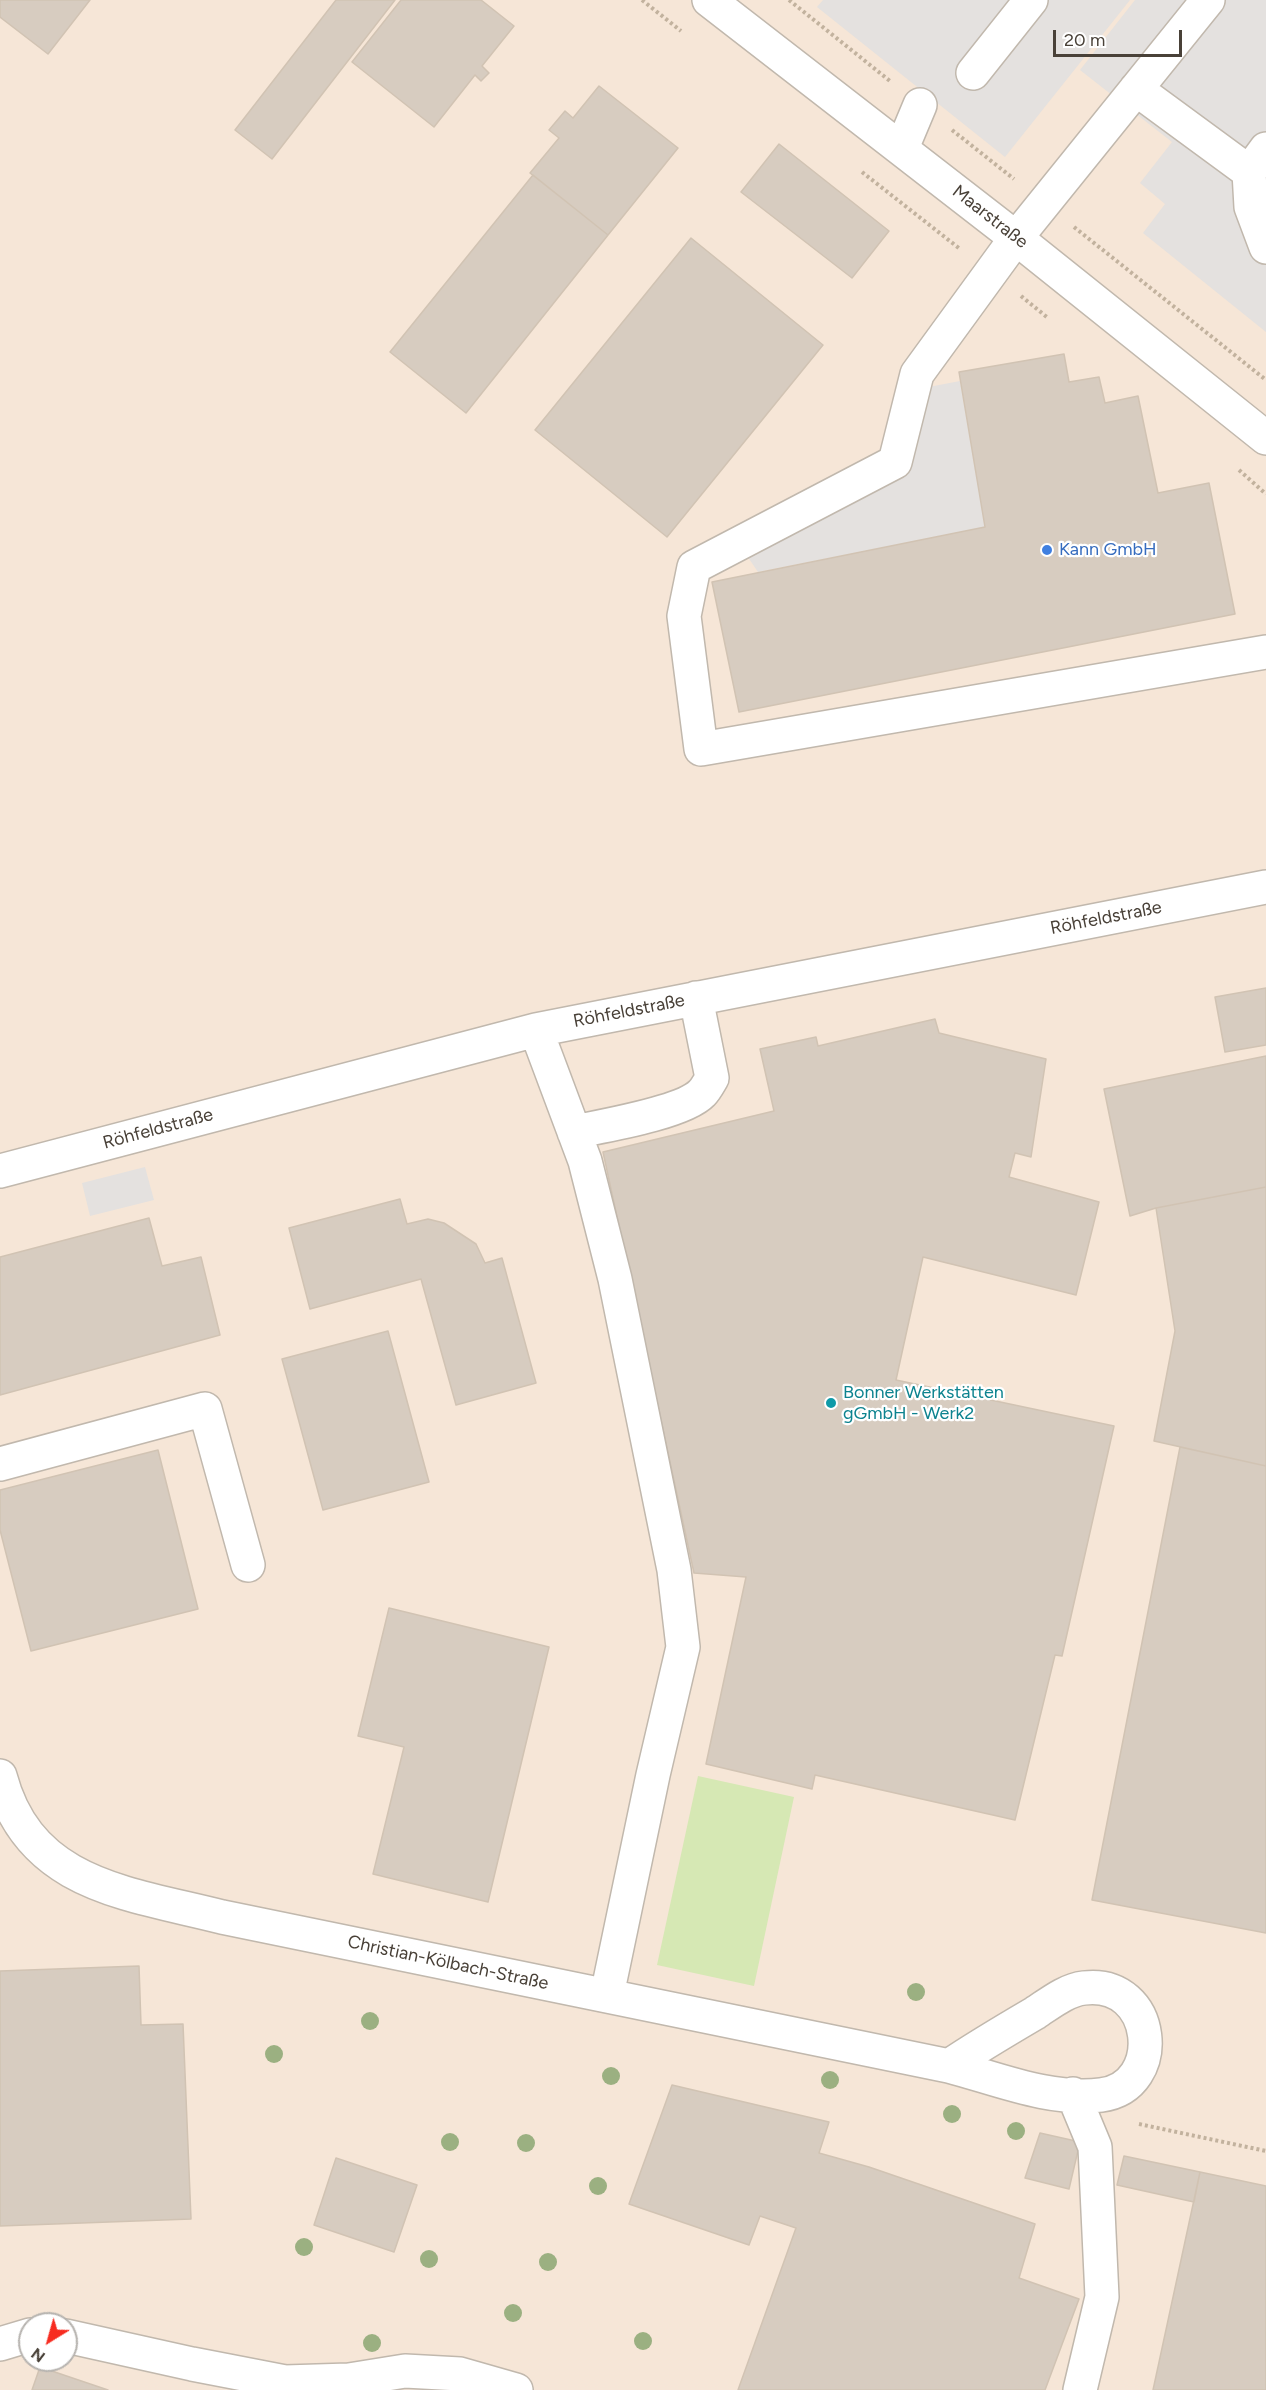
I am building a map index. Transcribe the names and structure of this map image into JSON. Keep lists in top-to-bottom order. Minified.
{"streets":{"street":["Maarstraße","Röhfeldstraße","Christian-Kölbach-Straße"]},"places":["Kann GmbH","Bonner Werkstätten gGmbH - Werk2"],"scale_bar":"20 m","north":"bottom left"}
